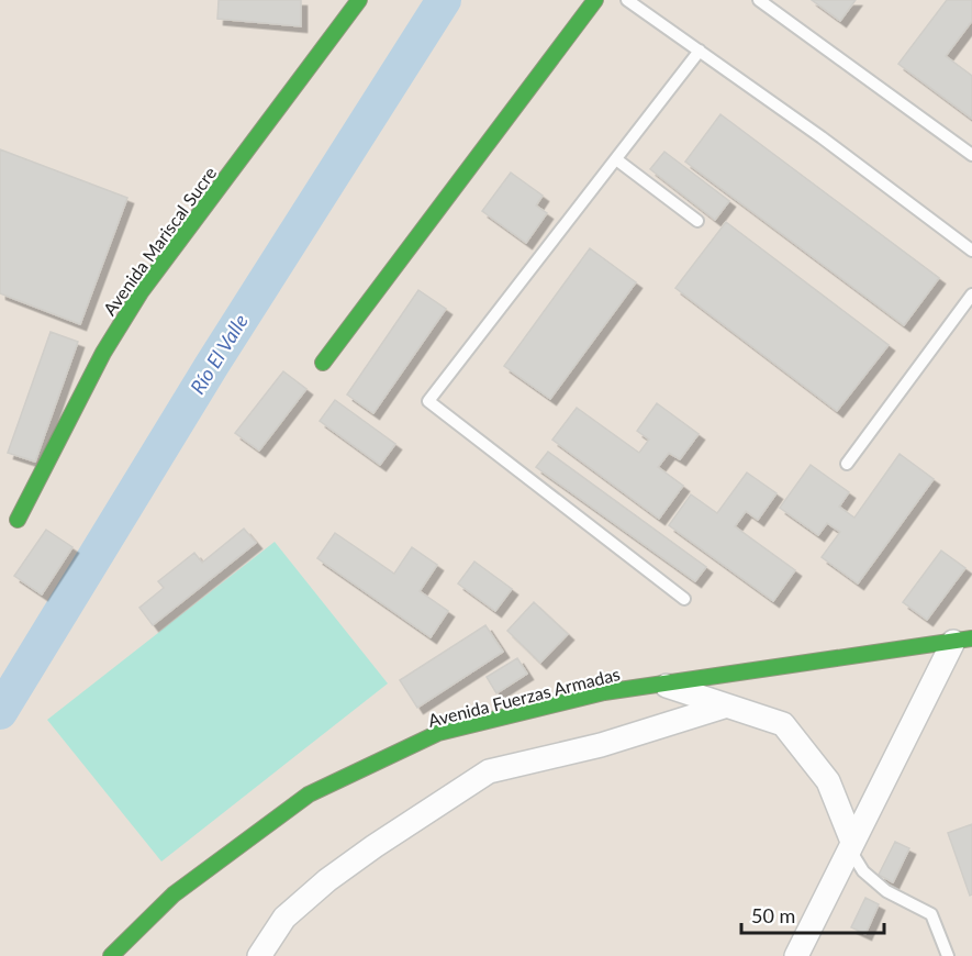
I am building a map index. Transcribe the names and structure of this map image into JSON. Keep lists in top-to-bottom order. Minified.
{"streets":{"street":["Avenida Mariscal Sucre","Avenida Fuerzas Armadas"]},"water":["Río El Valle"],"scale_bar":"50 m"}
